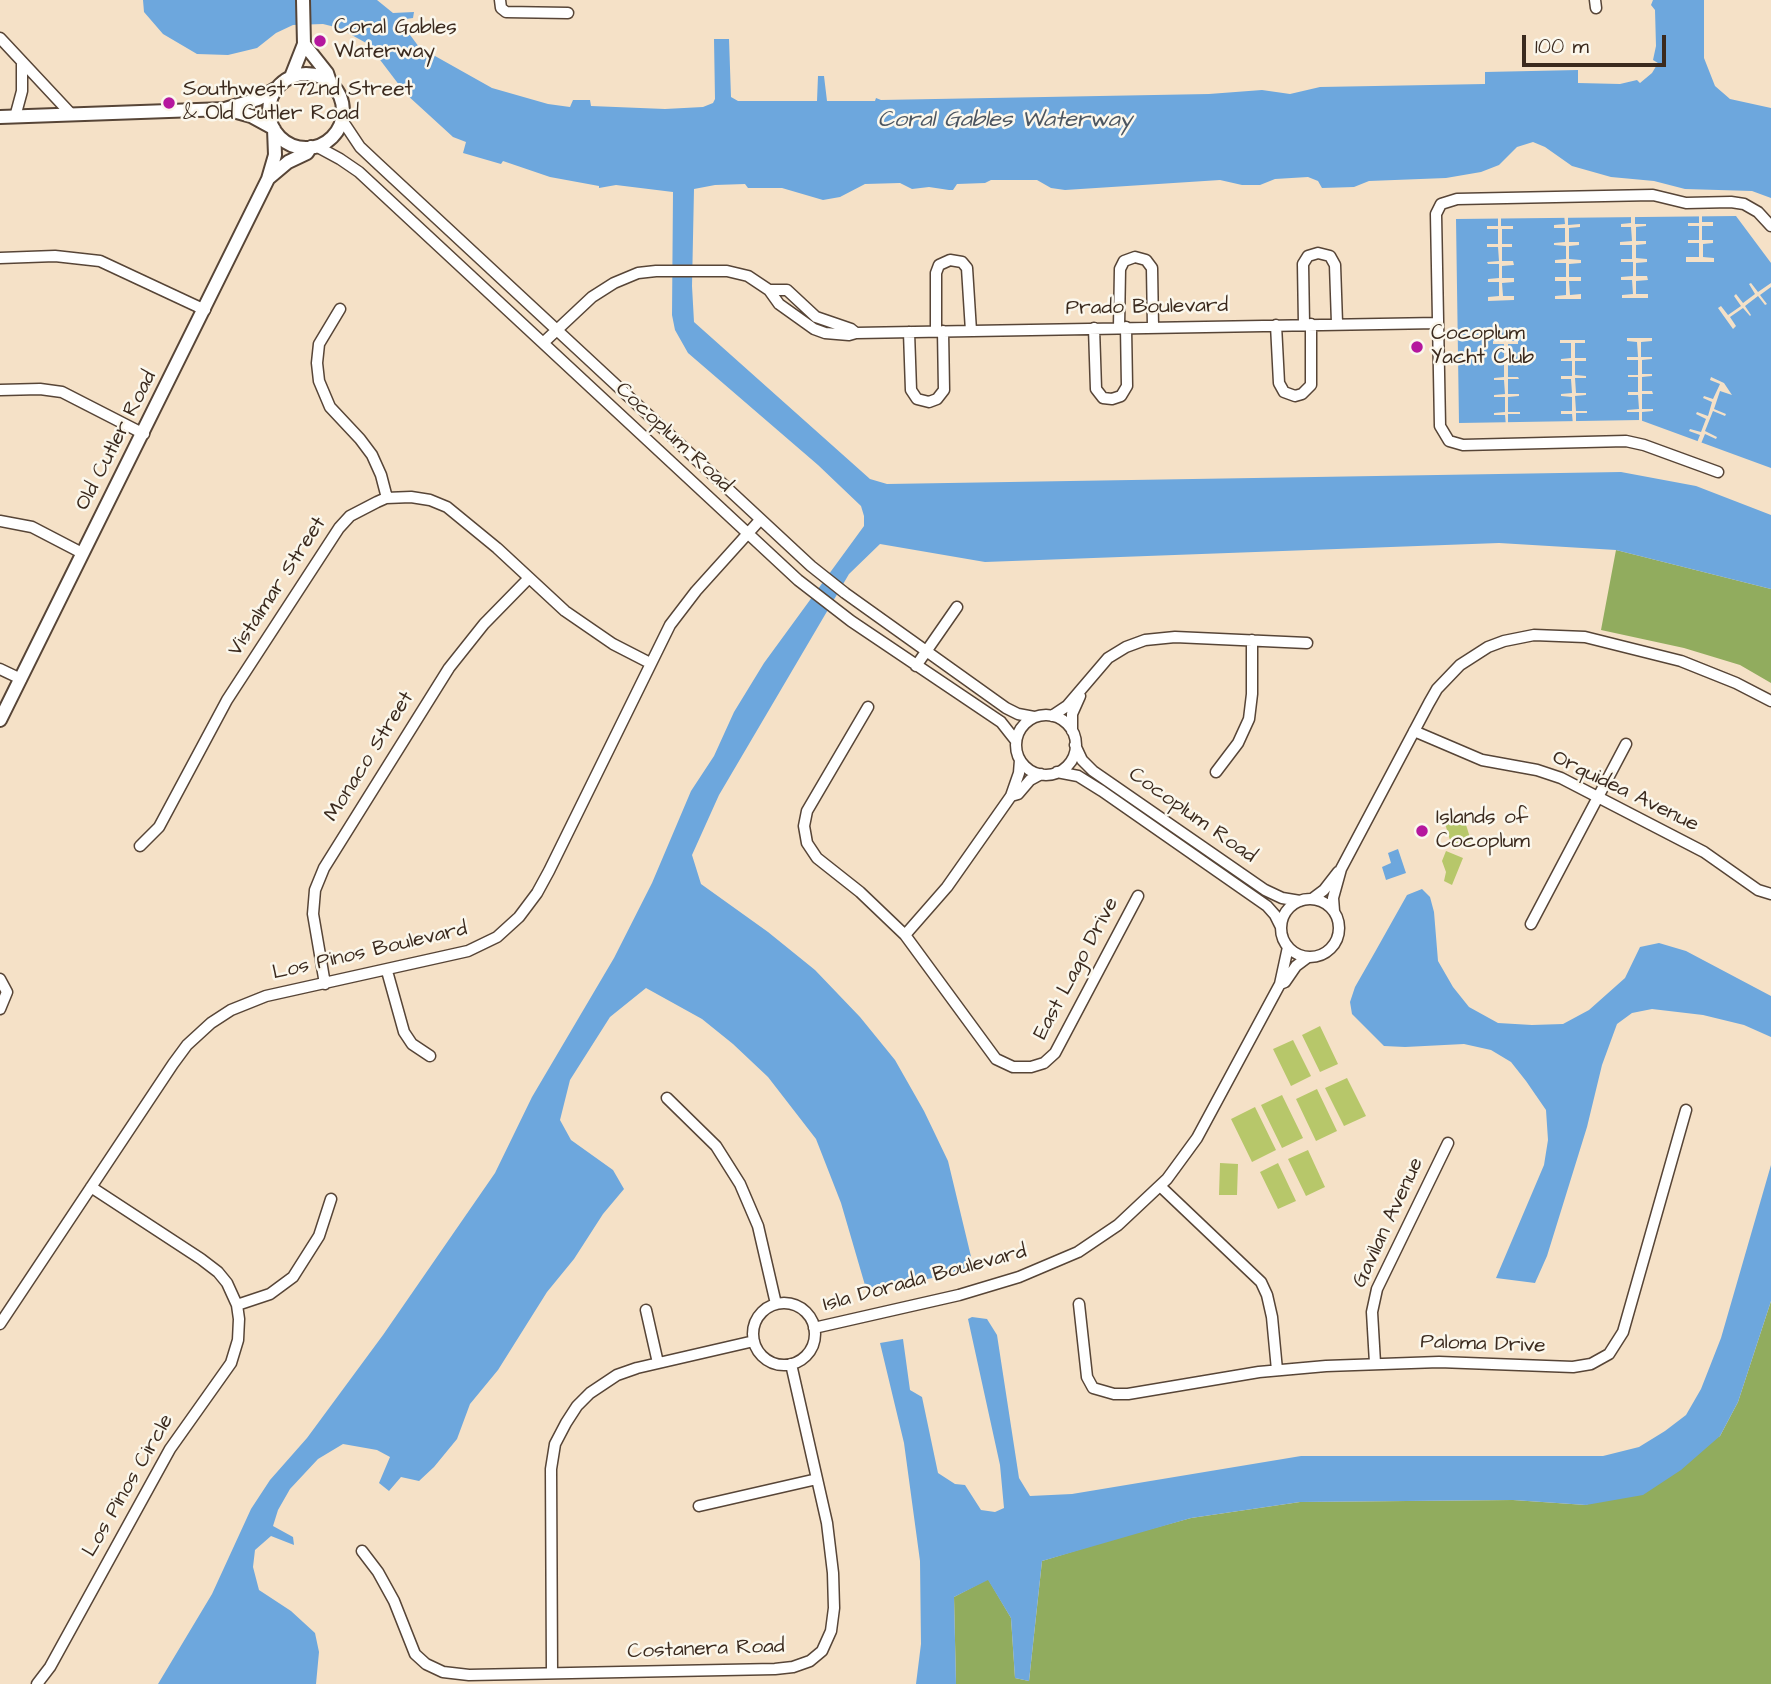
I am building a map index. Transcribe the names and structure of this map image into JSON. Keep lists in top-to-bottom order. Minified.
{"streets":{"main road":["Old Cutler Road"],"street":["Prado Boulevard","Cocoplum Road","Vistalmar Street","Monaco Street","Orquidea Avenue","Los Pinos Boulevard","East Lago Drive","Gavilan Avenue","Isla Dorada Boulevard","Paloma Drive","Los Pinos Circle","Costanera Road"]},"crossings":[["Prado Boulevard","Cocoplum Road"],["Cocoplum Road","Old Cutler Road"],["Cocoplum Road","Los Pinos Boulevard"],["Cocoplum Road","Isla Dorada Boulevard"],["Vistalmar Street","Monaco Street"],["Vistalmar Street","Los Pinos Boulevard"],["Monaco Street","Los Pinos Boulevard"],["Gavilan Avenue","Paloma Drive"],["Isla Dorada Boulevard","Costanera Road"]],"water":["Coral Gables Waterway"],"places":["Coral Gables Waterway","Southwest 72nd Street & Old Cutler Road","Cocoplum Yacht Club","Islands of Cocoplum"],"scale_bar":"100 m"}
